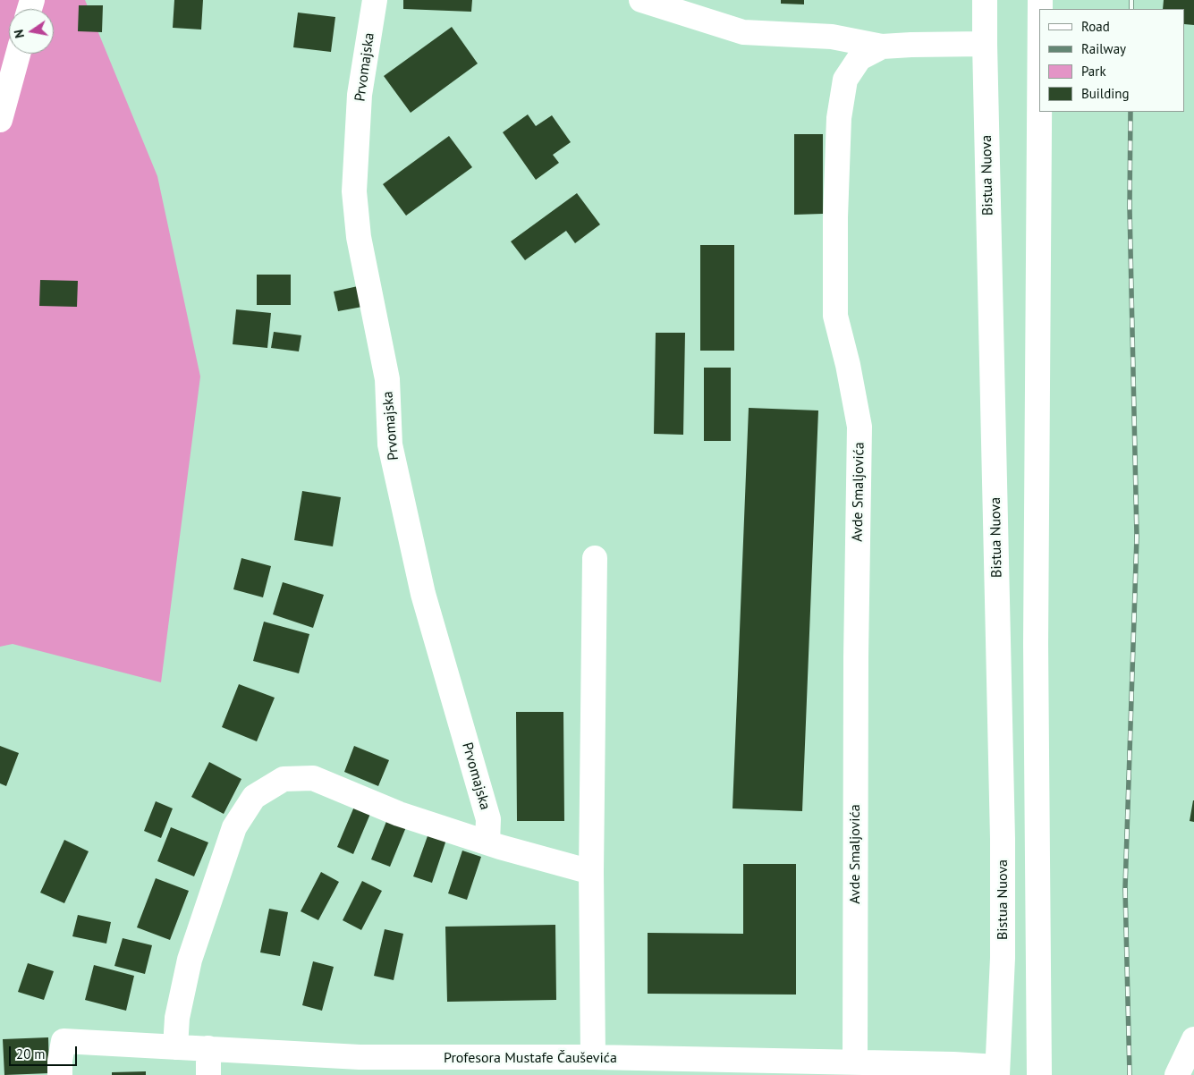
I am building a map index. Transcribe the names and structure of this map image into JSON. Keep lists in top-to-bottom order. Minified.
{"streets":{"main road":["Prvomajska","Bistua Nuova","Avde Smaljovića","Profesora Mustafe Čauševića"]},"crossings":[["Bistua Nuova","Avde Smaljovića"],["Bistua Nuova","Profesora Mustafe Čauševića"],["Avde Smaljovića","Profesora Mustafe Čauševića"]],"legend":["Road","Railway","Park","Building"],"scale_bar":"20 m","north":"left"}
